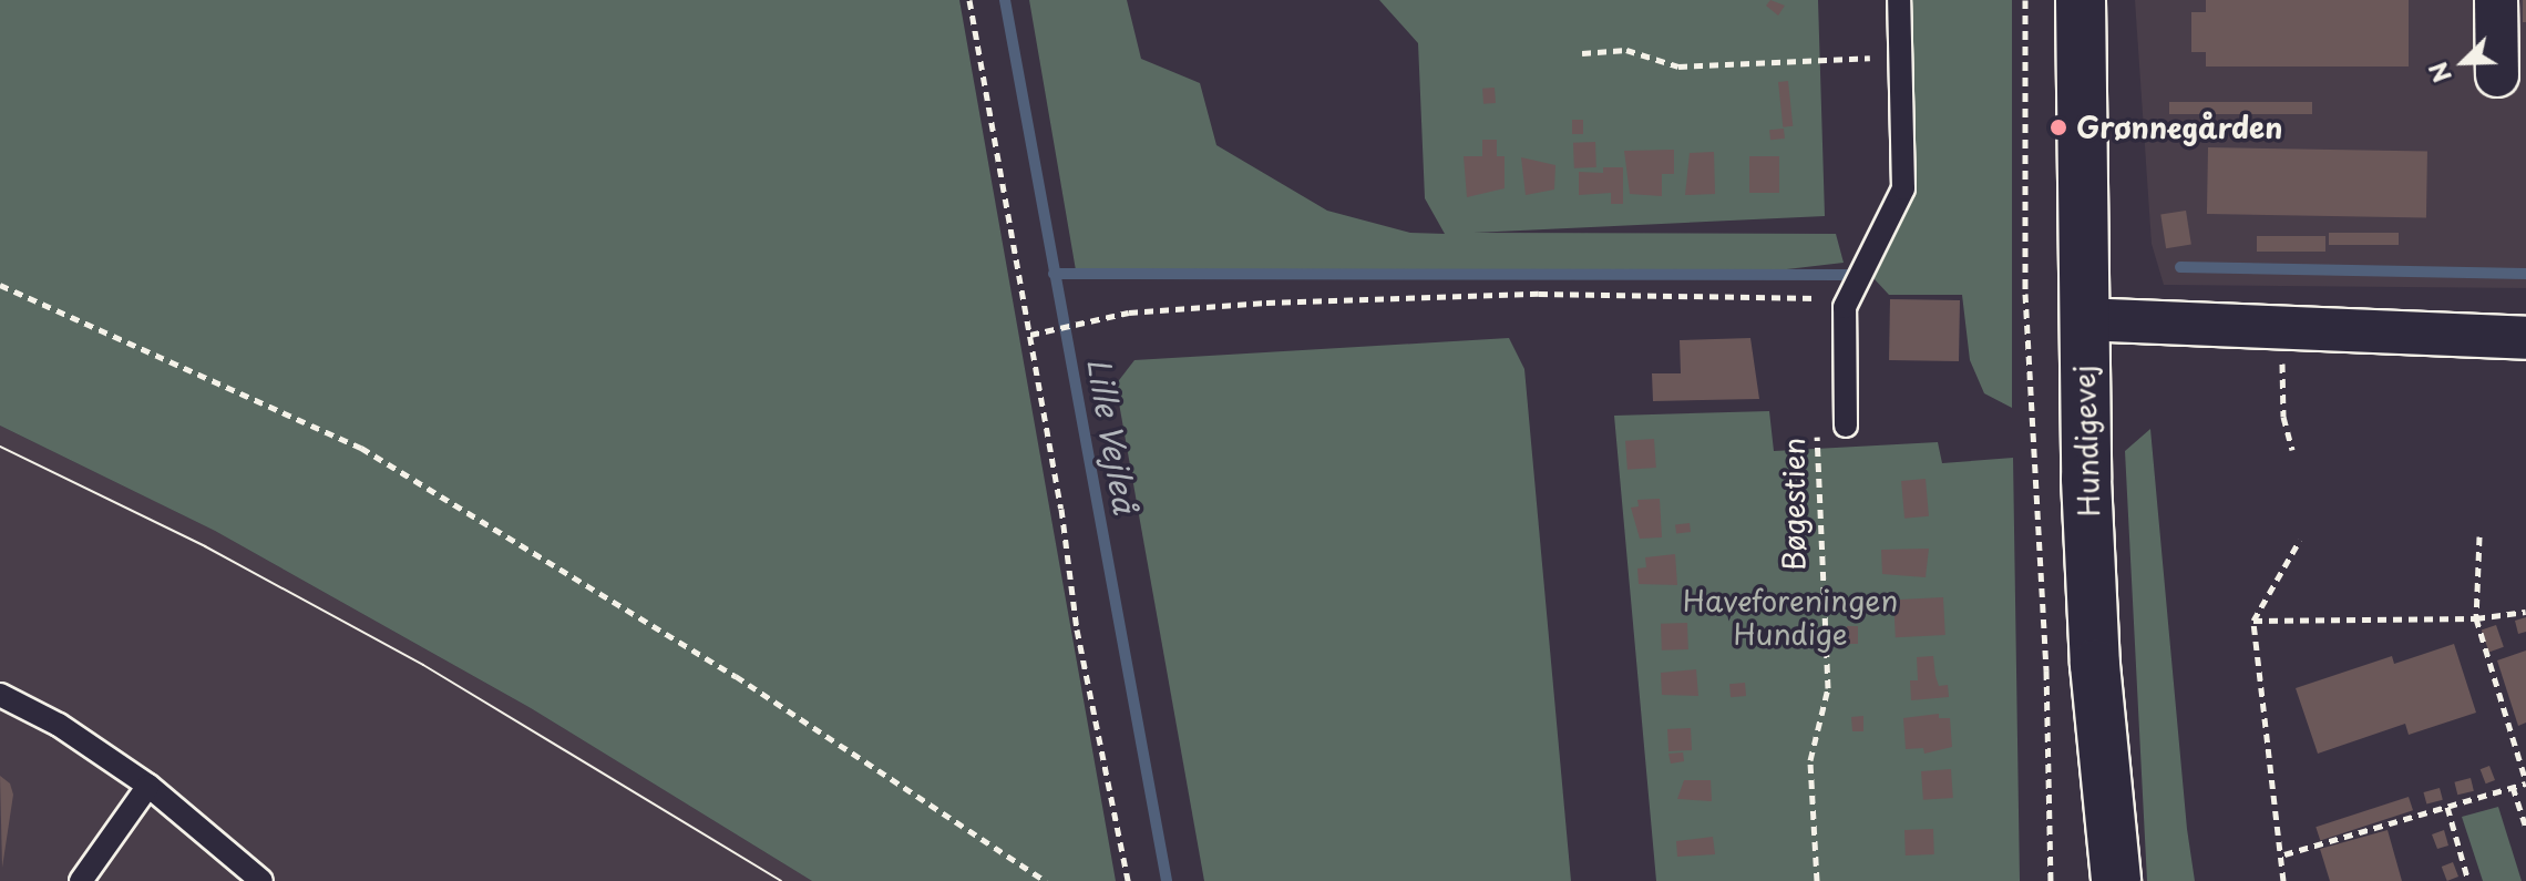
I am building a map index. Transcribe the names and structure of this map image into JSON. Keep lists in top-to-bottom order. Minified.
{"streets":{"street":["Hundigevej"],"lane":["Bøgestien"]},"water":["Lille Vejleå"],"parks":["Haveforeningen Hundige"],"places":["Grønnegården"],"north":"bottom left"}
